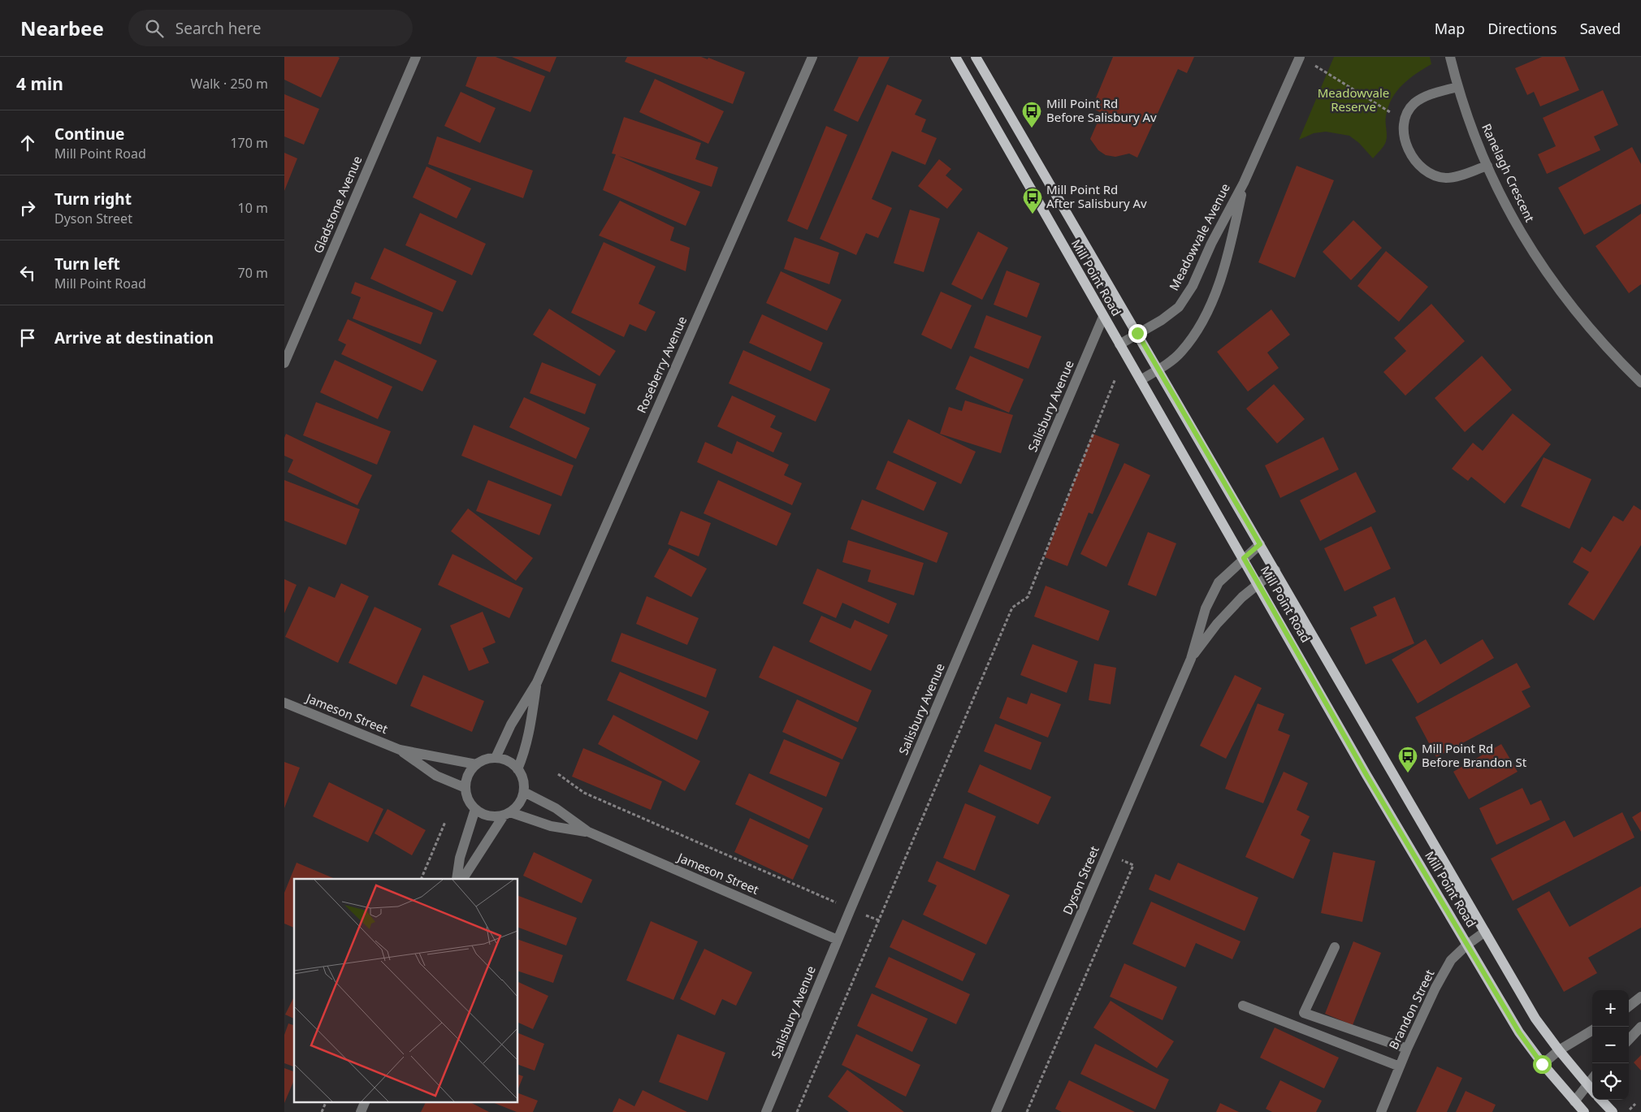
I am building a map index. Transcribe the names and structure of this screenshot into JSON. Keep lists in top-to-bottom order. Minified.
{"streets":{"main road":["Mill Point Road"],"street":["Ranelagh Crescent","Gladstone Avenue","Meadowvale Avenue","Roseberry Avenue","Salisbury Avenue","Jameson Street","Dyson Street","Brandon Street"]},"crossings":[["Meadowvale Avenue","Mill Point Road"],["Mill Point Road","Salisbury Avenue"],["Mill Point Road","Dyson Street"],["Mill Point Road","Brandon Street"],["Roseberry Avenue","Jameson Street"],["Salisbury Avenue","Jameson Street"]],"parks":["Meadowvale Reserve"],"places":{"bus stop":["Mill Point Rd Before Salisbury Av","Mill Point Rd After Salisbury Av","Mill Point Rd Before Brandon St"]},"page":{"header":"Nearbee","search":"Search here","nav":["Map","Directions","Saved"],"heading":["4 min","Walk · 250 m"],"list":[["Continue","Mill Point Road","170 m"],["Turn right","Dyson Street","10 m"],["Turn left","Mill Point Road","70 m"],"Arrive at destination"],"map_buttons":["+","−"]}}
